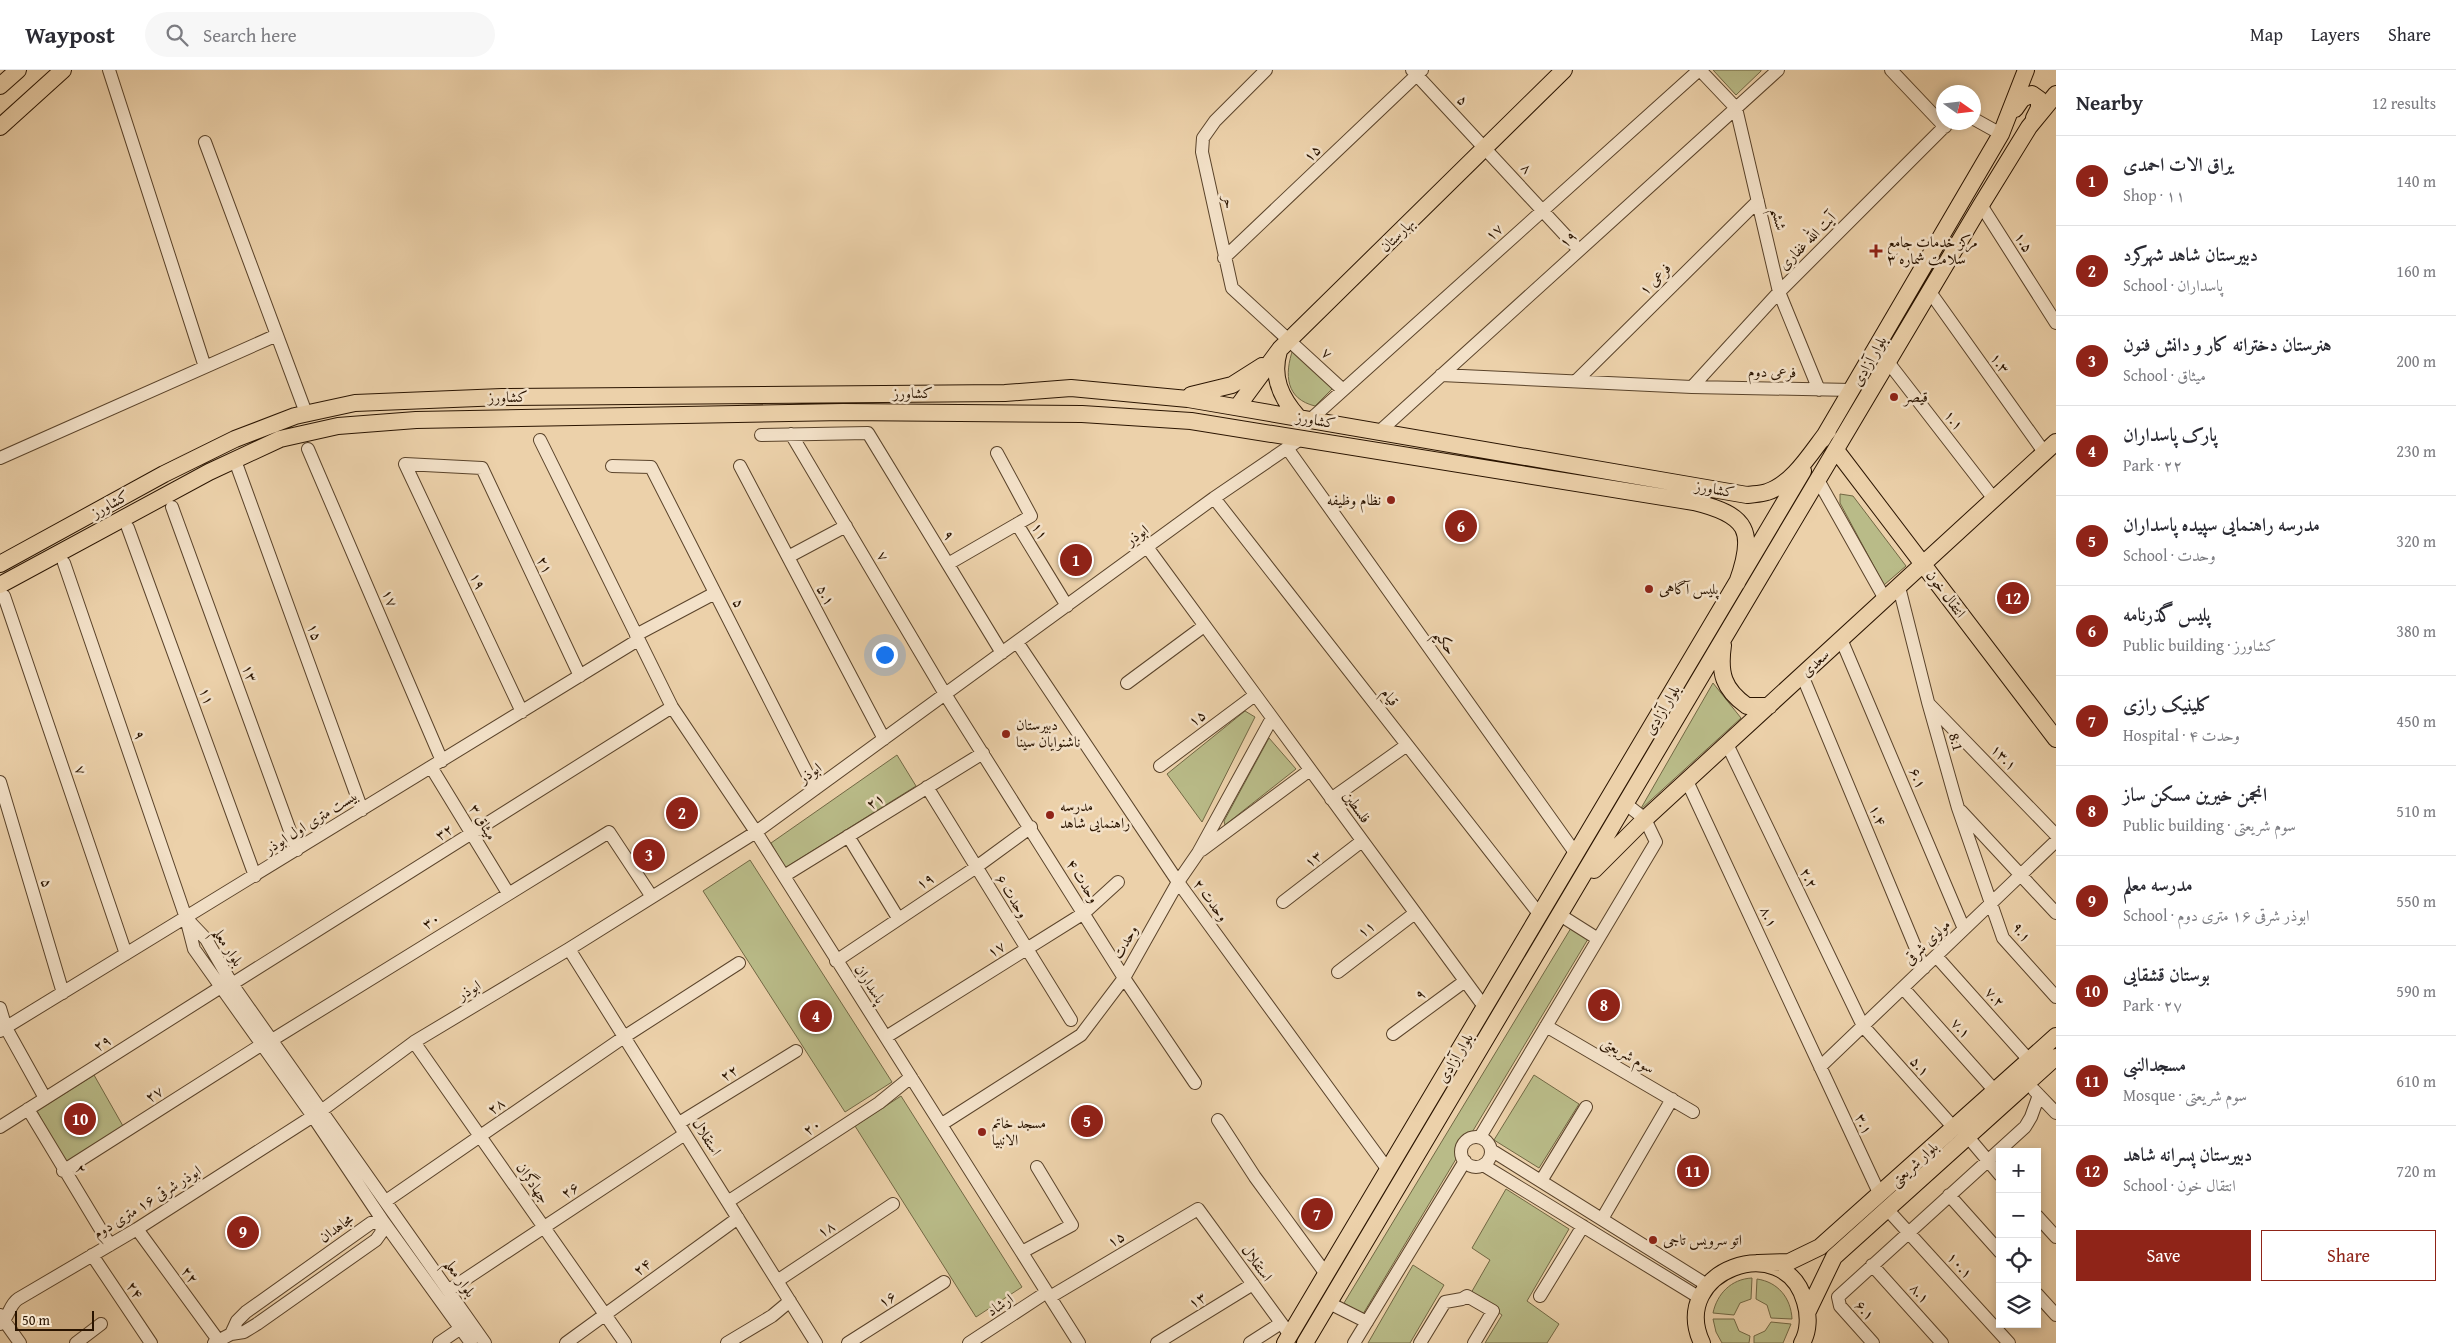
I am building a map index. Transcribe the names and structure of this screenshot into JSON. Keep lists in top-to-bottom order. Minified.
{"streets":{"main road":["بهارستان","بلوار آزادی","کشاورز","انتقال خون","سعدی","بلوار شریعتی"],"street":["۵","۱۵","۸","حر","ششم","۱۷","۱۹","آیت الله غفاری","۱.۵","فرعی ۱","۷","۱.۳","فرعی دوم","۱.۱","۱۱","۹","ابوذر","۲۱","۵.۱","حکیم","۱۳","قیام","8.1","۱۳.۱","۶.۱","فلسطین","۱.۴","بیست متری اول ابوذر","میثاق ۳","۳۲","۲.۲","وحدت ۴","وحدت ۶","وحدت ۲","۸.۱","۳۰","۹.۱","وحدت","مولوی شرقی","بلوار معلم","پاسداران","۷.۲","۷.۱","۲۹","سوم شریعتی","۲۲","۲۷","۲۸","۳.۱","۲۰","استقلال","۲","جهادگران","۲۶","ابوذر شرقی ۱۶ متری دوم","۱۸","۱۰.۱","۲۴","۱۶","ارشاد"]},"crossings":[["۵","۱۵"],["۵","۸"],["۵","بهارستان"],["۵","ابوذر"],["۵","بیست متری اول ابوذر"],["۱۵","حر"],["۱۵","فلسطین"],["۱۵","بیست متری اول ابوذر"],["۱۵","پاسداران"],["۱۵","استقلال"],["۱۵","ارشاد"],["۸","۱۷"],["۸","بهارستان"],["۸","۱۹"],["حر","بهارستان"],["حر","۷"],["ششم","۱۹"],["ششم","آیت الله غفاری"],["ششم","فرعی ۱"],["ششم","فرعی دوم"],["۱۷","۷"],["۱۷","کشاورز"],["۱۷","بیست متری اول ابوذر"],["۱۷","میثاق ۳"],["۱۷","وحدت ۴"],["۱۷","وحدت ۶"],["۱۷","پاسداران"],["بهارستان","۷"],["بهارستان","کشاورز"],["۱۹","فرعی دوم"],["۱۹","کشاورز"],["۱۹","۲۱"],["۱۹","بیست متری اول ابوذر"],["۱۹","وحدت ۴"],["۱۹","وحدت ۶"],["۱۹","پاسداران"],["آیت الله غفاری","فرعی دوم"],["۱.۵","بلوار آزادی"],["فرعی ۱","فرعی دوم"],["۷","کشاورز"],["۷","۹"],["۷","ابوذر"],["۷","بیست متری اول ابوذر"],["۷","وحدت ۴"],["بلوار آزادی","۱.۳"],["بلوار آزادی","فرعی دوم"],["بلوار آزادی","کشاورز"],["بلوار آزادی","۱.۱"],["بلوار آزادی","انتقال خون"],["بلوار آزادی","حکیم"],["بلوار آزادی","سعدی"],["بلوار آزادی","قیام"],["بلوار آزادی","فلسطین"],["بلوار آزادی","وحدت ۲"],["بلوار آزادی","استقلال"],["۱.۳","سعدی"],["کشاورز","ابوذر"],["۱.۱","سعدی"],["۱۱","ابوذر"],["۱۱","فلسطین"],["۱۱","بیست متری اول ابوذر"],["۹","ابوذر"],["۹","فلسطین"],["۹","بیست متری اول ابوذر"],["۹","بلوار معلم"],["ابوذر","۵.۱"],["ابوذر","حکیم"],["ابوذر","قیام"],["ابوذر","فلسطین"],["ابوذر","وحدت ۴"],["ابوذر","وحدت ۲"],["ابوذر","۳۰"],["ابوذر","بلوار معلم"],["ابوذر","پاسداران"],["ابوذر","استقلال"],["ابوذر","جهادگران"],["ابوذر","ابوذر شرقی ۱۶ متری دوم"],["۲۱","بیست متری اول ابوذر"],["۲۱","وحدت ۴"],["۲۱","وحدت ۶"],["۲۱","پاسداران"],["انتقال خون","سعدی"],["۵.۱","۲.۲"],["۵.۱","مولوی شرقی"],["۵.۱","بلوار شریعتی"],["سعدی","8.1"],["سعدی","۶.۱"],["سعدی","۱.۴"],["سعدی","۲.۲"],["سعدی","۸.۱"],["۱۳","فلسطین"],["۱۳","بیست متری اول ابوذر"],["۱۳","استقلال"],["8.1","۱۳.۱"],["8.1","۹.۱"],["8.1","مولوی شرقی"],["۶.۱","۸.۱"],["۶.۱","مولوی شرقی"],["فلسطین","وحدت"],["۱.۴","مولوی شرقی"],["بیست متری اول ابوذر","میثاق ۳"],["بیست متری اول ابوذر","بلوار معلم"],["بیست متری اول ابوذر","پاسداران"],["میثاق ۳","۳۲"],["میثاق ۳","۳۰"],["۳۲","بلوار معلم"],["۳۲","پاسداران"],["۳۲","۲۹"],["۲.۲","مولوی شرقی"],["وحدت ۴","وحدت"],["وحدت ۲","وحدت"],["۸.۱","مولوی شرقی"],["۸.۱","۳.۱"],["۳۰","بلوار معلم"],["۳۰","۲۷"],["۹.۱","مولوی شرقی"],["وحدت","پاسداران"],["مولوی شرقی","۷.۲"],["مولوی شرقی","۷.۱"],["مولوی شرقی","۳.۱"],["بلوار معلم","۲۹"],["بلوار معلم","۲۷"],["بلوار معلم","۲۸"],["بلوار معلم","۲۶"],["بلوار معلم","ابوذر شرقی ۱۶ متری دوم"],["پاسداران","۲۰"],["پاسداران","ارشاد"],["۷.۲","بلوار شریعتی"],["۷.۱","بلوار شریعتی"],["۲۹","۲"],["۲۲","استقلال"],["۲۲","۲۶"],["۲۲","ابوذر شرقی ۱۶ متری دوم"],["۲۷","۲"],["۲۸","استقلال"],["۲۸","جهادگران"],["۳.۱","بلوار شریعتی"],["۳.۱","۱۰.۱"],["۲۰","استقلال"],["استقلال","۲۶"],["استقلال","۱۸"],["استقلال","۲۴"],["بلوار شریعتی","۱۰.۱"],["۲","ابوذر شرقی ۱۶ متری دوم"],["جهادگران","۲۶"],["جهادگران","۲۴"],["ابوذر شرقی ۱۶ متری دوم","۲۴"]],"places":{"health":["مرکز خدمات جامع سلامت شماره ۳"],"other":["قیصر","نظام وظیفه","پلیس آگاهی","دبیرستان ناشنوایان سینا","مدرسه راهنمایی شاهد","مسجد خاتم الانبیا","اتو سرویس تاجی"]},"scale_bar":"50 m","north":"right","page":{"header":"Waypost","search":"Search here","nav":["Map","Layers","Share"],"heading":["Nearby","12 results"],"list":[{"mark":"1","name":"یراق الات احمدی","note":"Shop · ۱۱","value":"140 m"},{"mark":"2","name":"دبیرستان‌ شاهد شهرکرد","note":"School · پاسداران","value":"160 m"},{"mark":"3","name":"هنرستان دخترانه کار و دانش فنون","note":"School · میثاق","value":"200 m"},{"mark":"4","name":"پارک پاسداران","note":"Park · ۲۲","value":"230 m"},{"mark":"5","name":"مدرسه راهنمایی سپیده پاسداران","note":"School · وحدت","value":"320 m"},{"mark":"6","name":"پلیس گذرنامه","note":"Public building · کشاورز","value":"380 m"},{"mark":"7","name":"کلینیک رازی","note":"Hospital · وحدت ۴","value":"450 m"},{"mark":"8","name":"انجمن خیرین مسکن ساز","note":"Public building · سوم شریعتی","value":"510 m"},{"mark":"9","name":"مدرسه معلم","note":"School · ابوذر شرقی ۱۶ متری دوم","value":"550 m"},{"mark":"10","name":"بوستان قشقایی","note":"Park · ۲۷","value":"590 m"},{"mark":"11","name":"مسجدالنبی","note":"Mosque · سوم شریعتی","value":"610 m"},{"mark":"12","name":"دبیرستان پسرانه شاهد","note":"School · انتقال خون","value":"720 m"}],"pins":["6","1","12","2","3","8","4","10","5","11","7","9"],"map_buttons":["+","−"],"buttons":["Save","Share"],"scale":"50 m"}}
